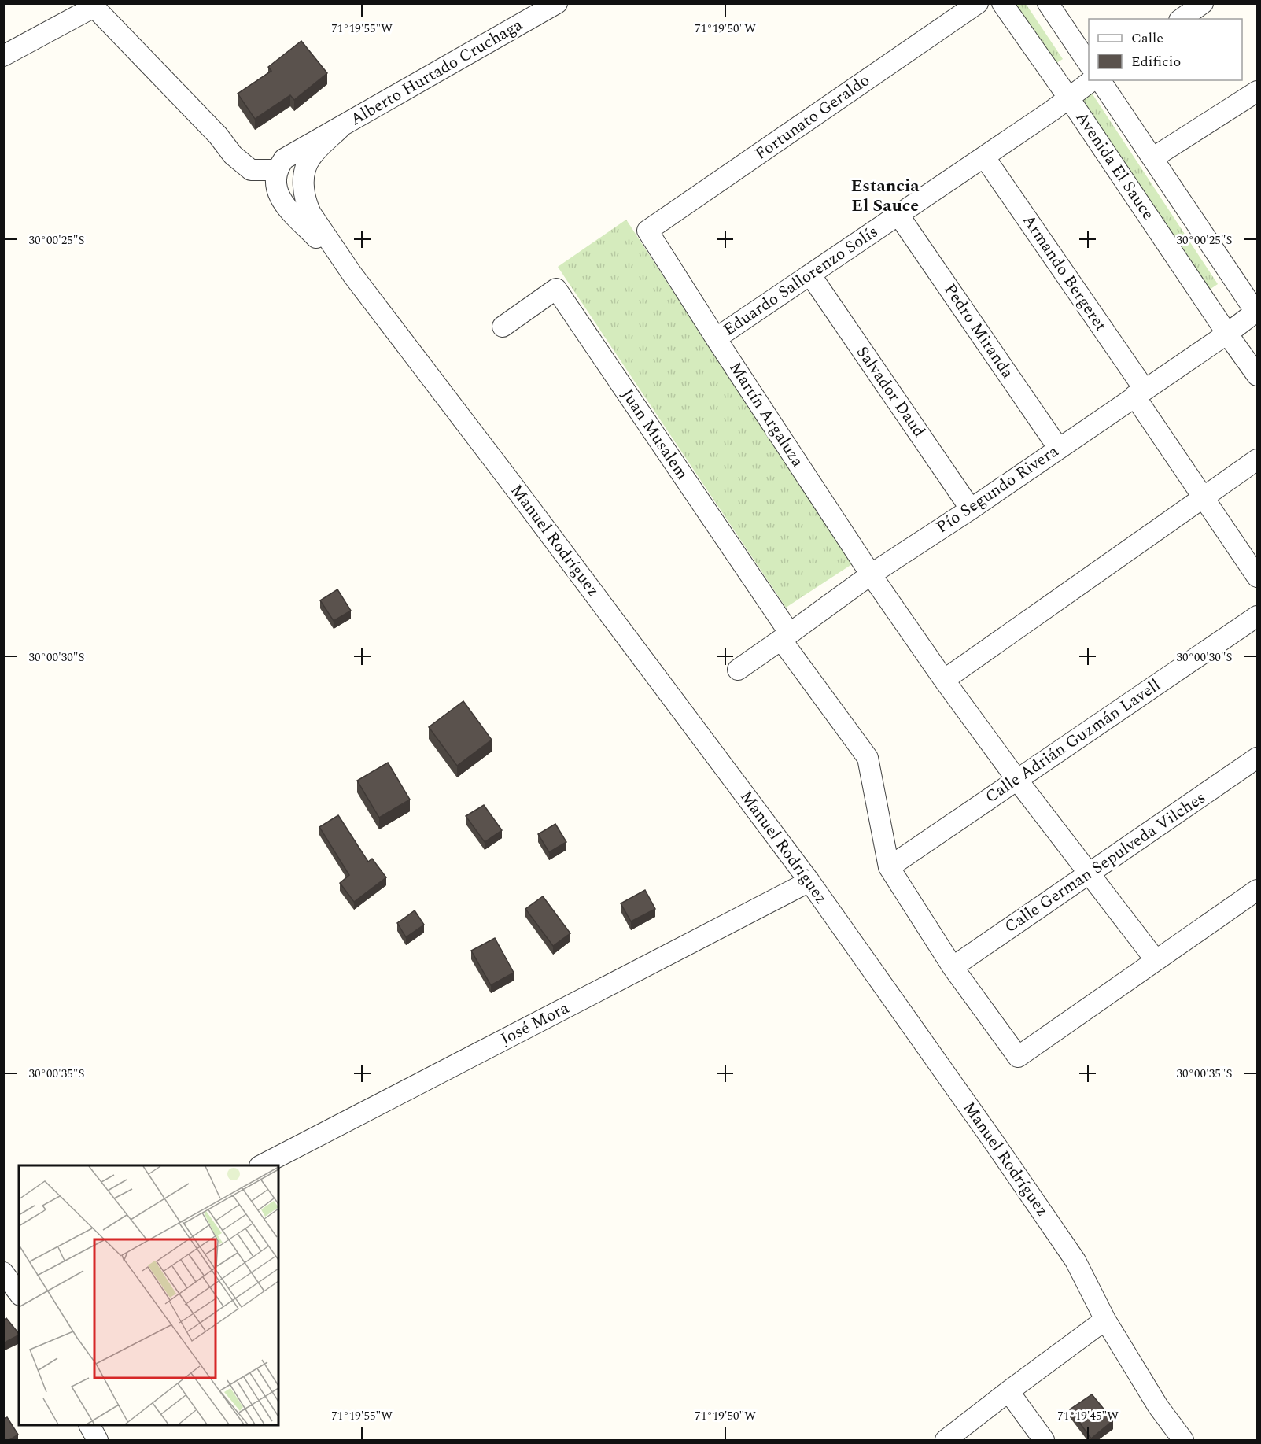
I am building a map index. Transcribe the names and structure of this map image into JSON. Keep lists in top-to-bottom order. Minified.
{"streets":{"street":["Alberto Hurtado Cruchaga","Fortunato Geraldo","Avenida El Sauce","Armando Bergeret","Eduardo Sallorenzo Solís","Pedro Miranda","Salvador Daud","Martín Argaluza","Juan Musalem","Pío Segundo Rivera","Manuel Rodríguez","Calle Adrián Guzmán Lavell","Calle German Sepulveda Vilches","José Mora"]},"crossings":[["Alberto Hurtado Cruchaga","Manuel Rodríguez"],["Fortunato Geraldo","Martín Argaluza"],["Avenida El Sauce","Eduardo Sallorenzo Solís"],["Avenida El Sauce","Pío Segundo Rivera"],["Armando Bergeret","Eduardo Sallorenzo Solís"],["Armando Bergeret","Pío Segundo Rivera"],["Eduardo Sallorenzo Solís","Pedro Miranda"],["Eduardo Sallorenzo Solís","Salvador Daud"],["Eduardo Sallorenzo Solís","Martín Argaluza"],["Pedro Miranda","Pío Segundo Rivera"],["Salvador Daud","Pío Segundo Rivera"],["Martín Argaluza","Pío Segundo Rivera"],["Martín Argaluza","Calle Adrián Guzmán Lavell"],["Martín Argaluza","Calle German Sepulveda Vilches"],["Juan Musalem","Pío Segundo Rivera"],["Manuel Rodríguez","José Mora"]],"districts":["Estancia El Sauce"],"legend":["Calle","Edificio"],"coordinates":["71°19'55\"W","71°19'50\"W","30°00'25\"S","30°00'30\"S","30°00'35\"S","71°19'45\"W"]}
